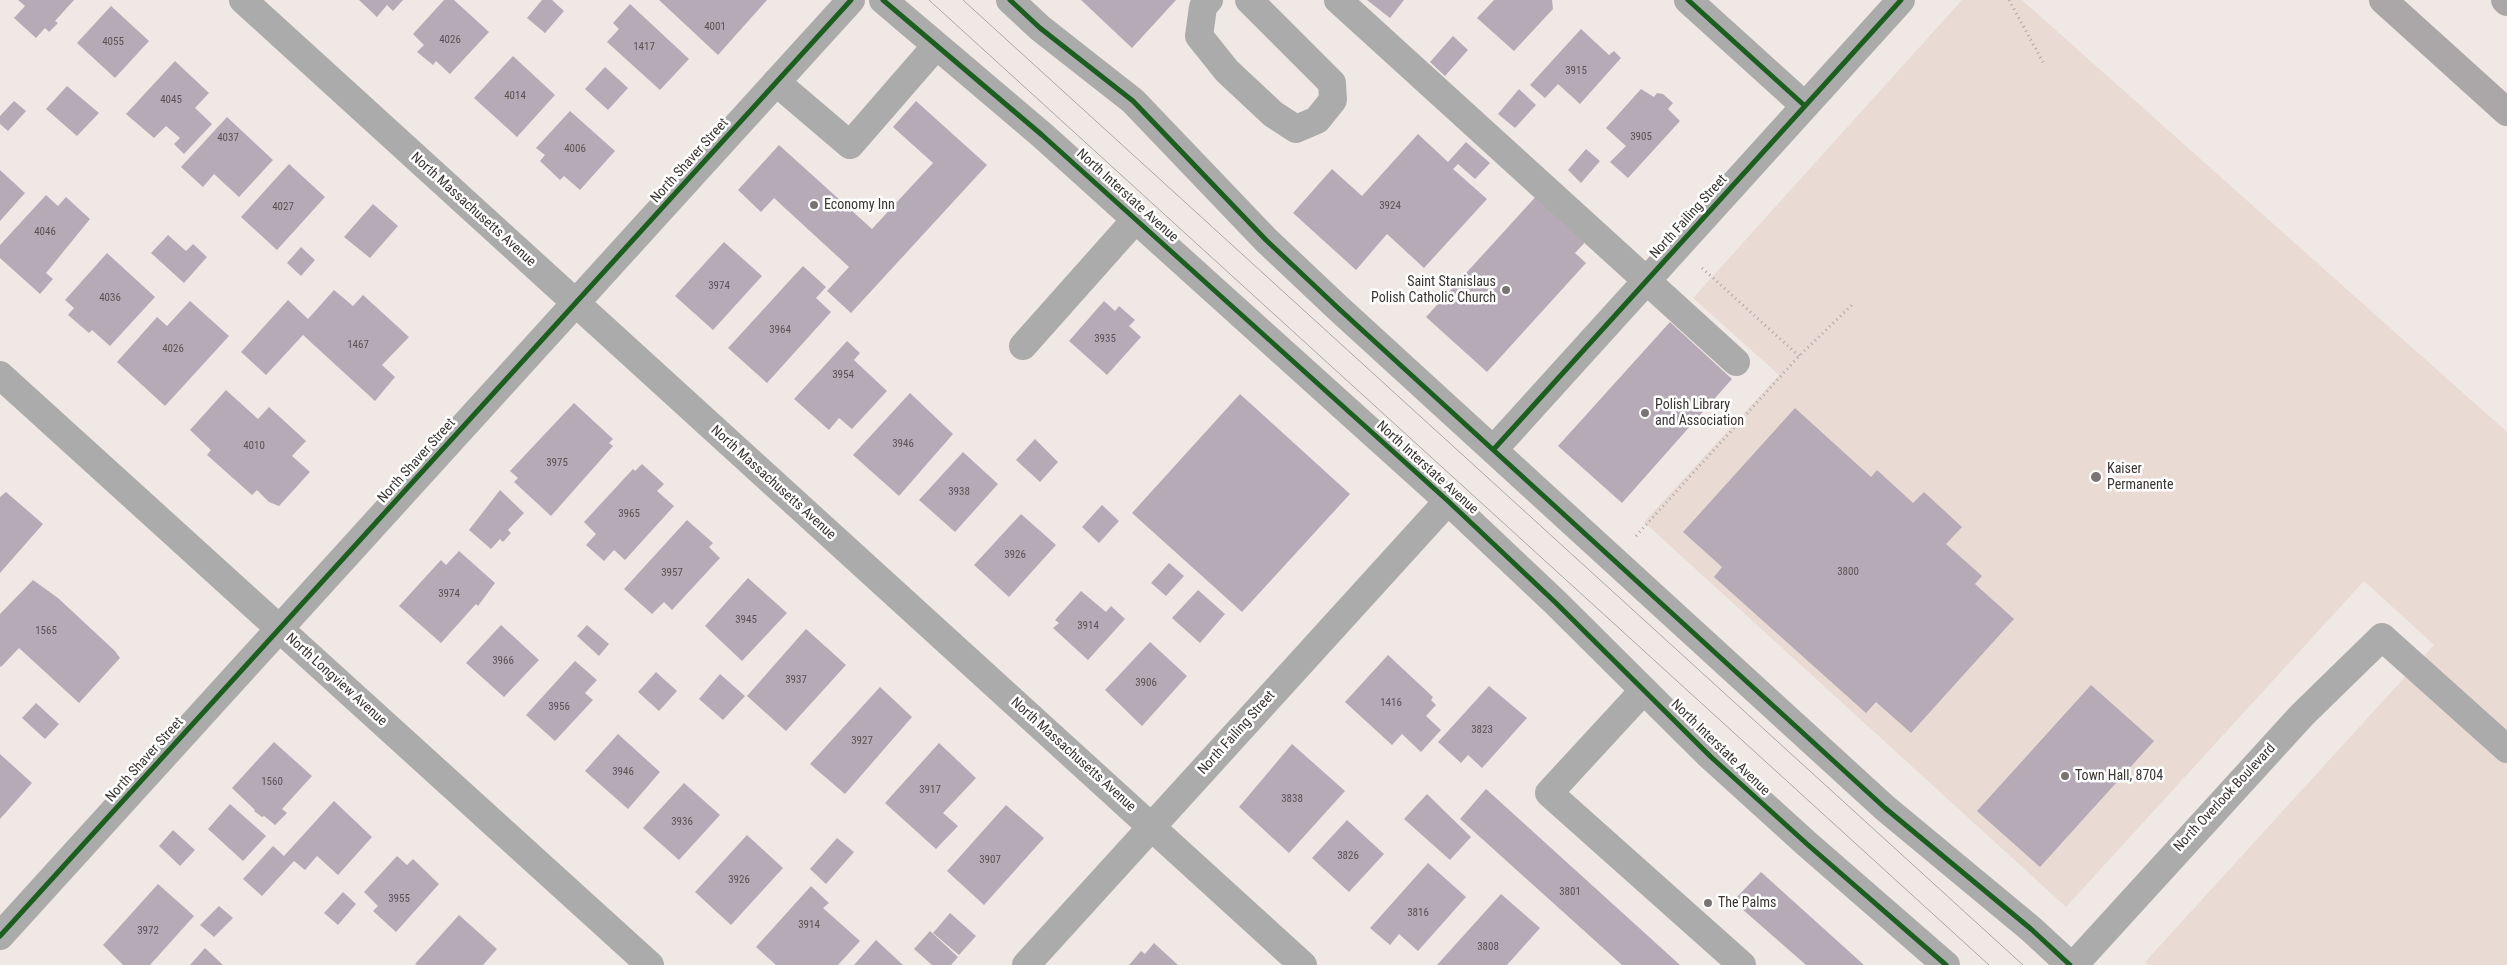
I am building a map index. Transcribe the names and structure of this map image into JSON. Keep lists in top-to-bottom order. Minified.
{"streets":{"street":["North Shaver Street","North Interstate Avenue","North Massachusetts Avenue","North Failing Street","North Longview Avenue","North Overlook Boulevard"]},"crossings":[["North Shaver Street","North Massachusetts Avenue"],["North Shaver Street","North Longview Avenue"],["North Interstate Avenue","North Failing Street"],["North Massachusetts Avenue","North Failing Street"]],"places":["Economy Inn","Saint Stanislaus Polish Catholic Church","Polish Library and Association","Kaiser Permanente","Town Hall, 8704","The Palms"],"house_numbers":["4001","4026","4055","1417","3915","4014","4045","3905","4037","4006","3924","4027","4046","3974","4036","3964","3935","1467","4026","3954","3946","4010","3975","3938","3965","3926","3800","3957","3974","3945","3914","1565","3966","3937","3906","1416","3956","3823","3927","3946","1560","3917","3838","3936","3826","3907","3926","3801","3955","3816","3914","3972","3808"]}
